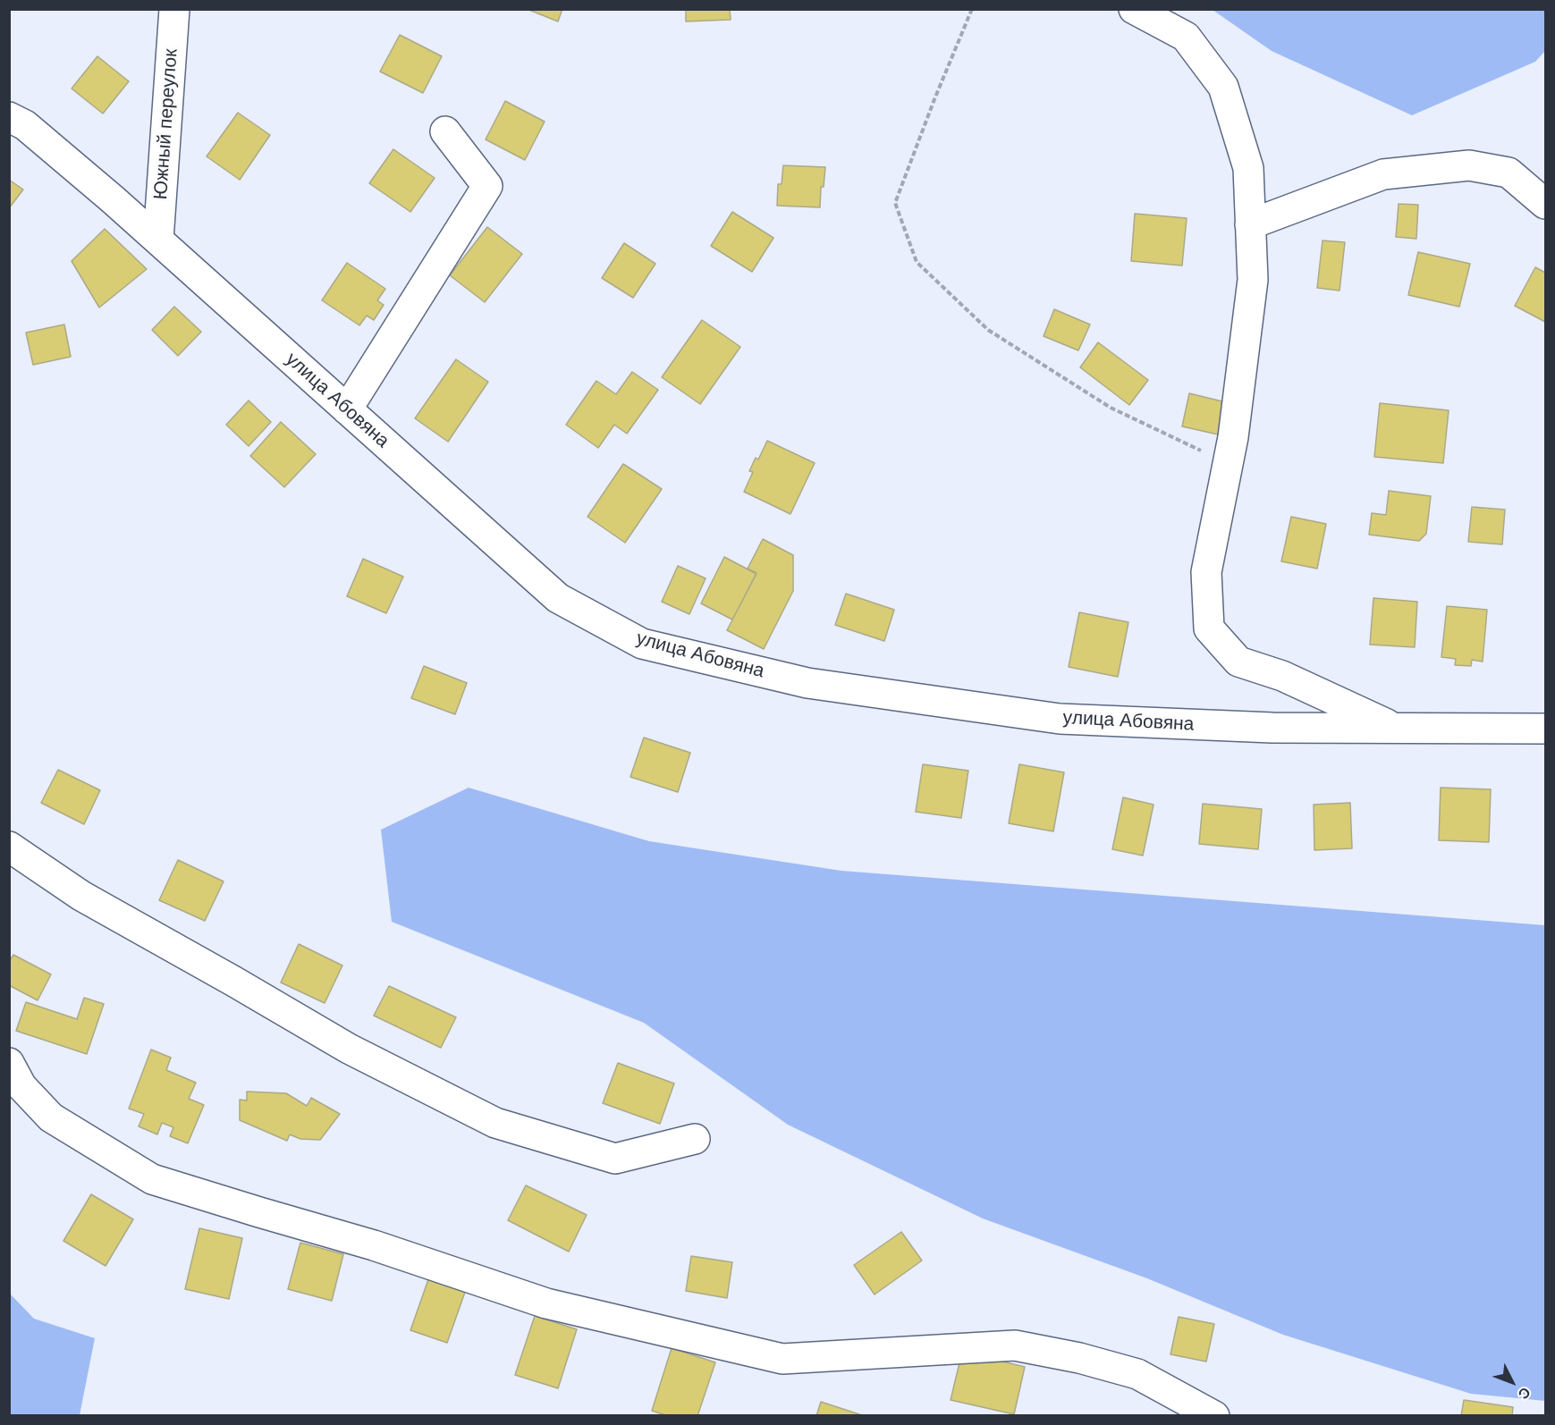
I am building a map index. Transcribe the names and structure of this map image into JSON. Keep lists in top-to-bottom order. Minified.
{"streets":{"street":["Южный переулок","улица Абовяна"]},"crossings":[["Южный переулок","улица Абовяна"]],"north":"bottom right"}
